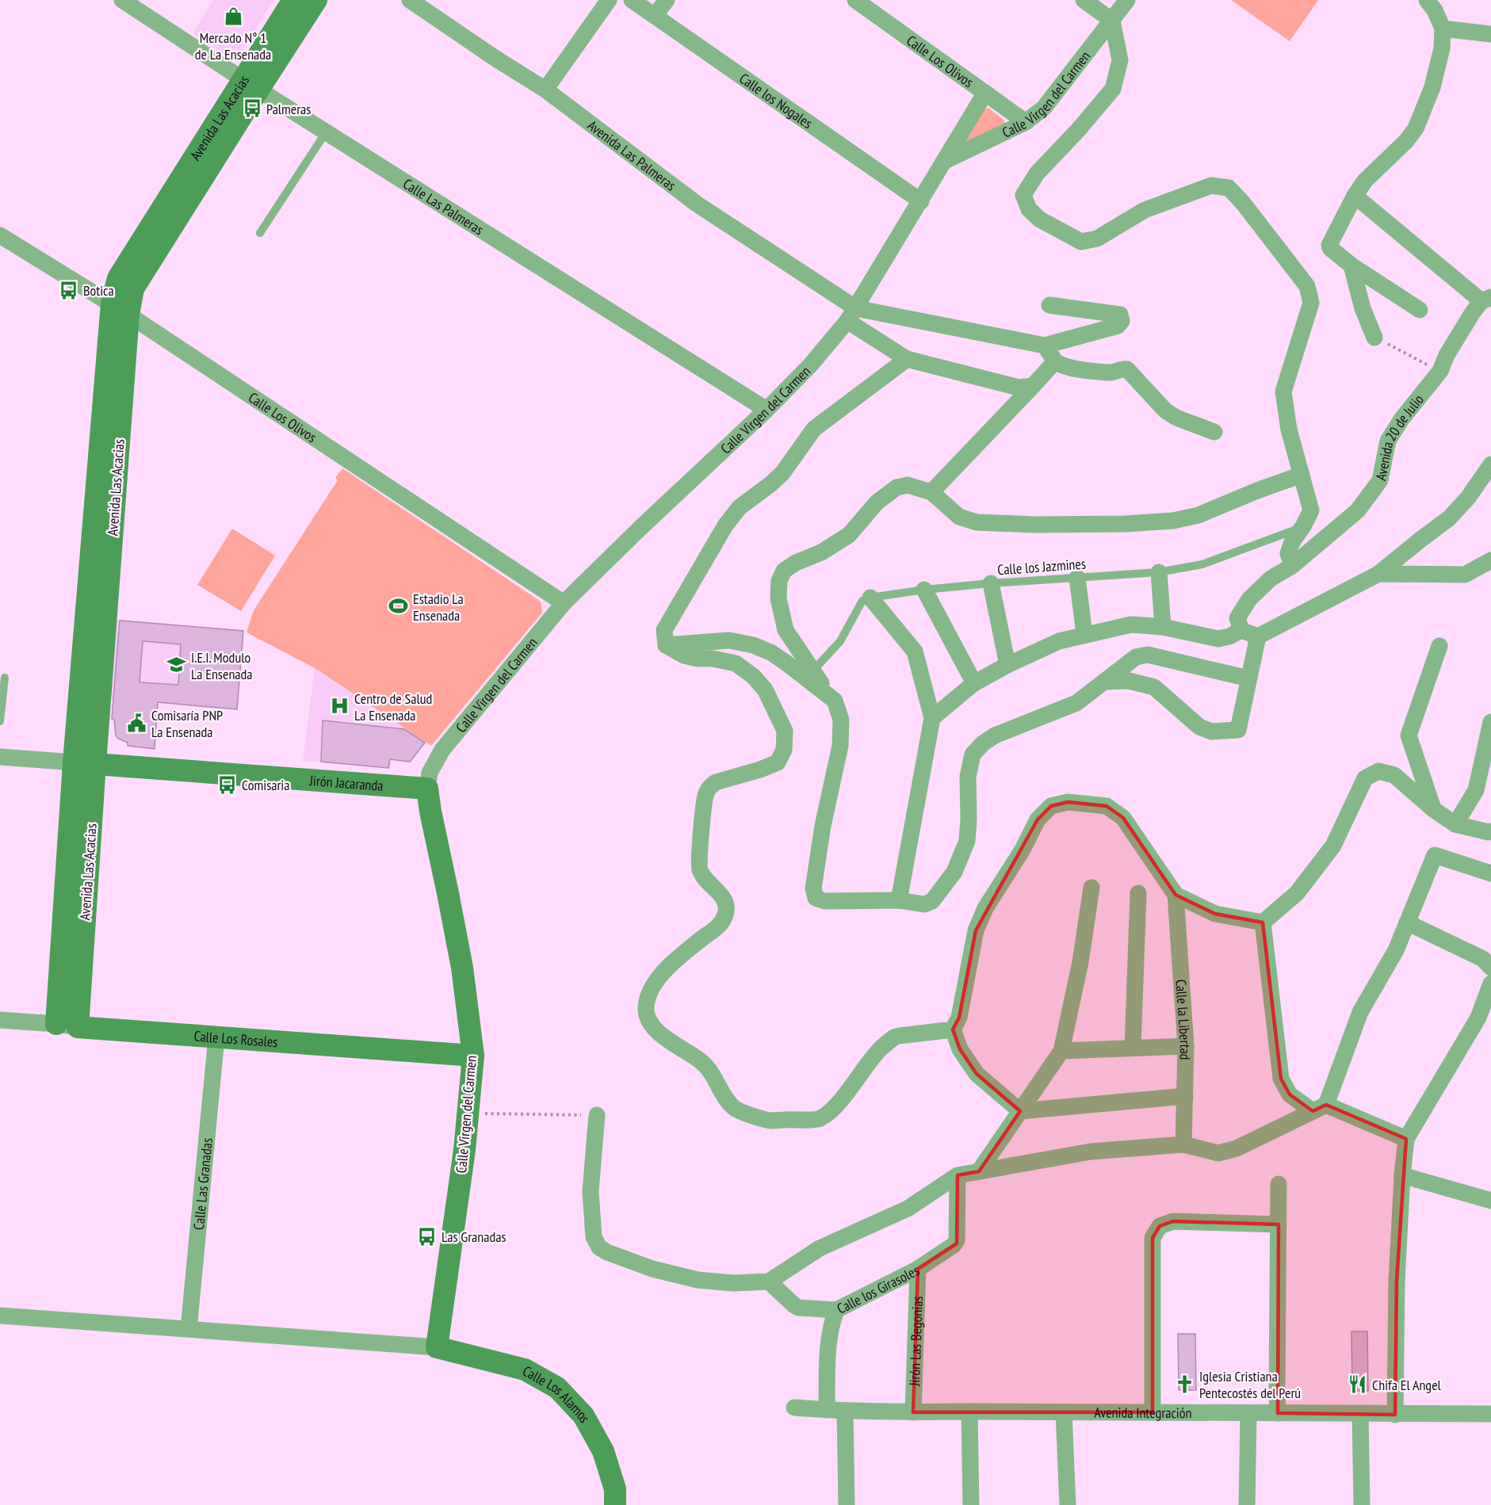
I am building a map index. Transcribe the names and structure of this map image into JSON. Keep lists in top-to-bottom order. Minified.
{"streets":{"street":["Calle Los Olivos","Calle Virgen del Carmen","Calle los Nogales","Avenida Las Acacias","Avenida Las Palmeras","Calle Las Palmeras","Avenida 20 de Julio","Jirón Jacaranda","Calle la Libertad","Calle Los Rosales","Calle Las Granadas","Calle los Girasoles","Jirón Las Begonias","Calle Los Alamos","Avenida Integración"],"lane":["Calle los Jazmines"]},"crossings":[["Calle Los Olivos","Calle Virgen del Carmen"],["Calle Los Olivos","Avenida Las Acacias"],["Calle Virgen del Carmen","Calle los Nogales"],["Calle Virgen del Carmen","Avenida Las Palmeras"],["Calle Virgen del Carmen","Calle Las Palmeras"],["Calle Virgen del Carmen","Jirón Jacaranda"],["Calle Virgen del Carmen","Calle Los Rosales"],["Calle Virgen del Carmen","Calle Los Alamos"],["Avenida Las Acacias","Calle Las Palmeras"],["Avenida Las Acacias","Jirón Jacaranda"],["Avenida Las Acacias","Calle Los Rosales"],["Calle Los Rosales","Calle Las Granadas"],["Calle los Girasoles","Jirón Las Begonias"],["Calle los Girasoles","Avenida Integración"],["Jirón Las Begonias","Avenida Integración"]],"places":{"shop":["Mercado N° 1 de La Ensenada"],"bus stop":["Palmeras","Botica","Comisaria","Las Granadas"],"sports":["Estadio La Ensenada"],"school or university":["I.E.I. Modulo La Ensenada"],"hospital":["Centro de Salud La Ensenada"],"public building":["Comisaría PNP La Ensenada"],"church":["Iglesia Cristiana Pentecostés del Perú"],"restaurant":["Chifa El Angel"]}}
